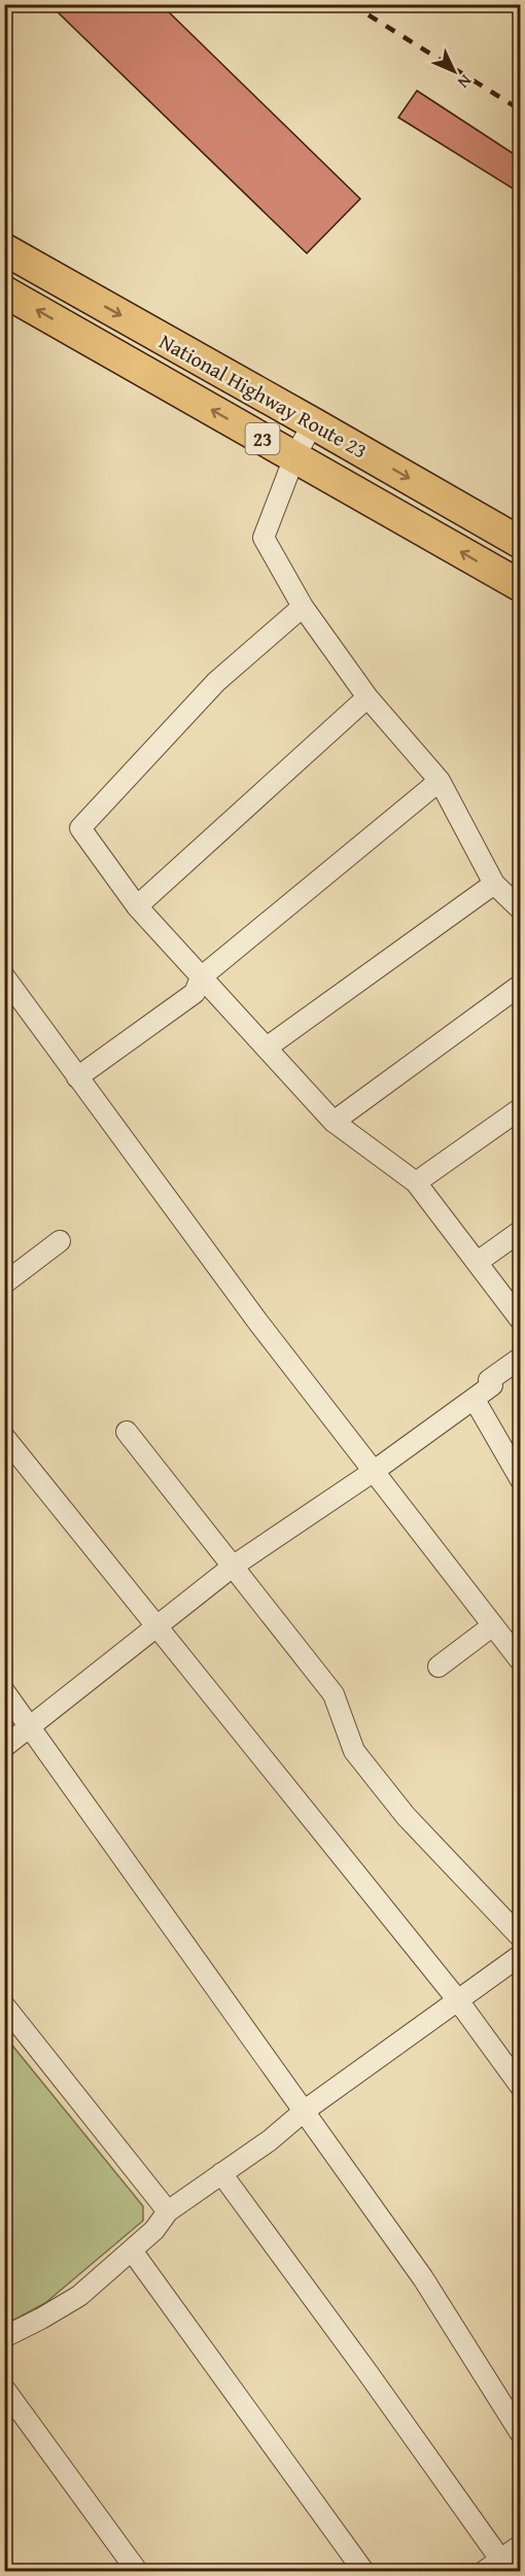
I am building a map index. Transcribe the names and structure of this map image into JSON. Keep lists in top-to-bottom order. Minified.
{"streets":{"highway":["National Highway Route 23","23"]},"north":"bottom right"}
